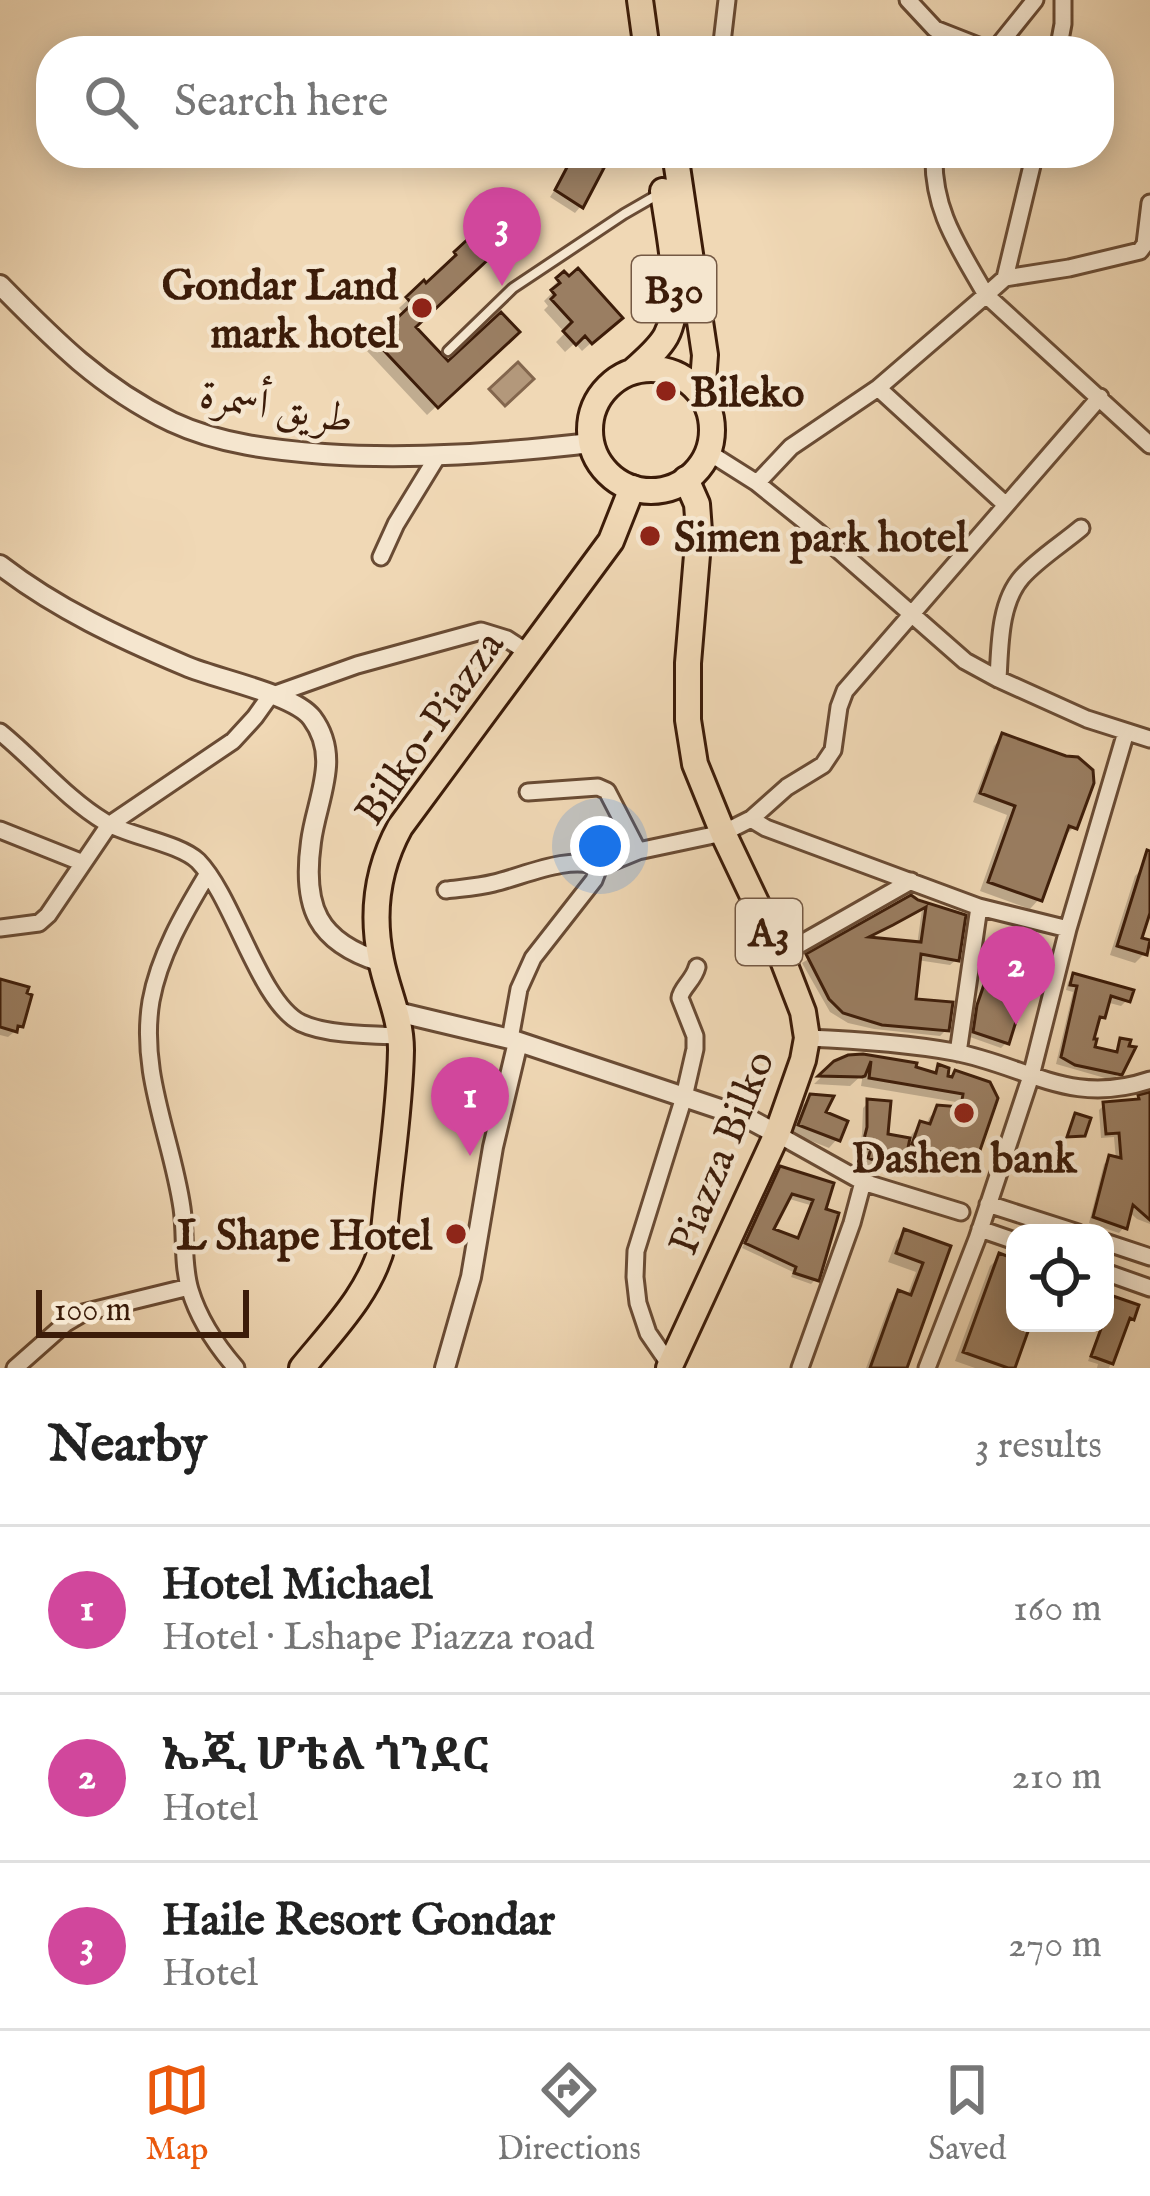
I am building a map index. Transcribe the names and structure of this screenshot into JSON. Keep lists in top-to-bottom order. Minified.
{"streets":{"main road":["B30","Bilko-Piazza","A3","Piazza Bilko"],"street":["طريق أسمرة"]},"crossings":[["B30","طريق أسمرة"],["B30","Bilko-Piazza"],["B30","Piazza Bilko"],["طريق أسمرة","Bilko-Piazza"],["طريق أسمرة","Piazza Bilko"],["Bilko-Piazza","Piazza Bilko"]],"places":["Gondar Land mark hotel","Bileko","Simen park hotel","Dashen bank","L Shape Hotel"],"scale_bar":"100 m","page":{"search":"Search here","pins":["3","2","1"],"scale":"100 m","heading":["Nearby","3 results"],"list":[{"mark":"1","name":"Hotel Michael","note":"Hotel · Lshape Piazza road","value":"160 m"},{"mark":"2","name":"ኤጂ ሆቴል ጎንደር","note":"Hotel","value":"210 m"},{"mark":"3","name":"Haile Resort Gondar","note":"Hotel","value":"270 m"}],"nav":["Map","Directions","Saved"]}}
